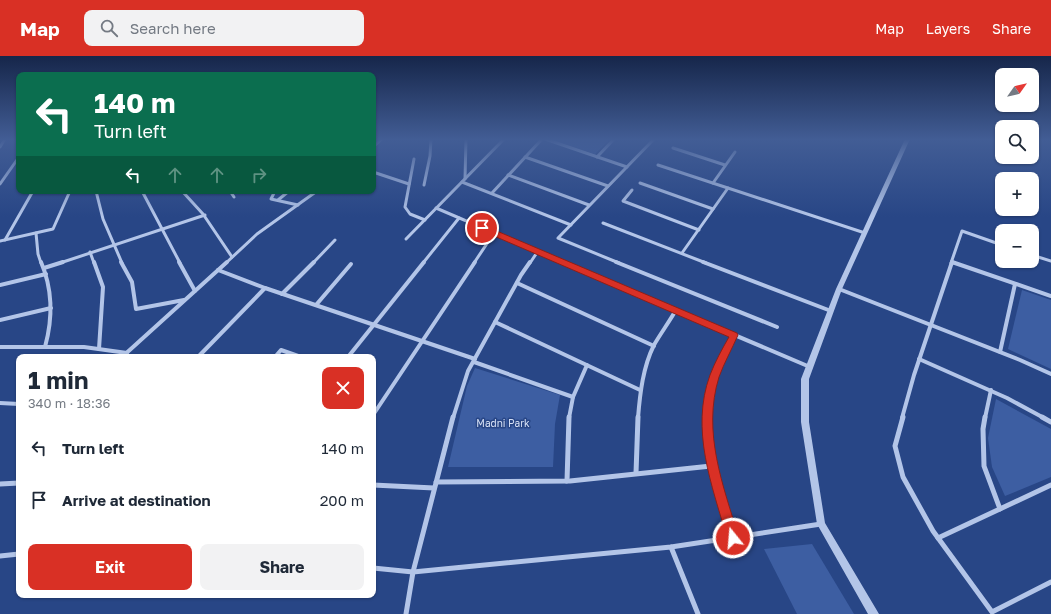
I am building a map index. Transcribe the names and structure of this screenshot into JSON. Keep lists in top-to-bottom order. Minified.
{"parks":["Madni Park"],"north":"top right","page":{"header":"Map","search":"Search here","nav":["Map","Layers","Share"],"map_buttons":["+","−"],"turn":["140 m","Turn left"],"heading":["1 min","340 m · 18:36"],"list":[{"name":"Turn left","value":"140 m"},{"name":"Arrive at destination","value":"200 m"}],"buttons":["Exit","Share"]}}
